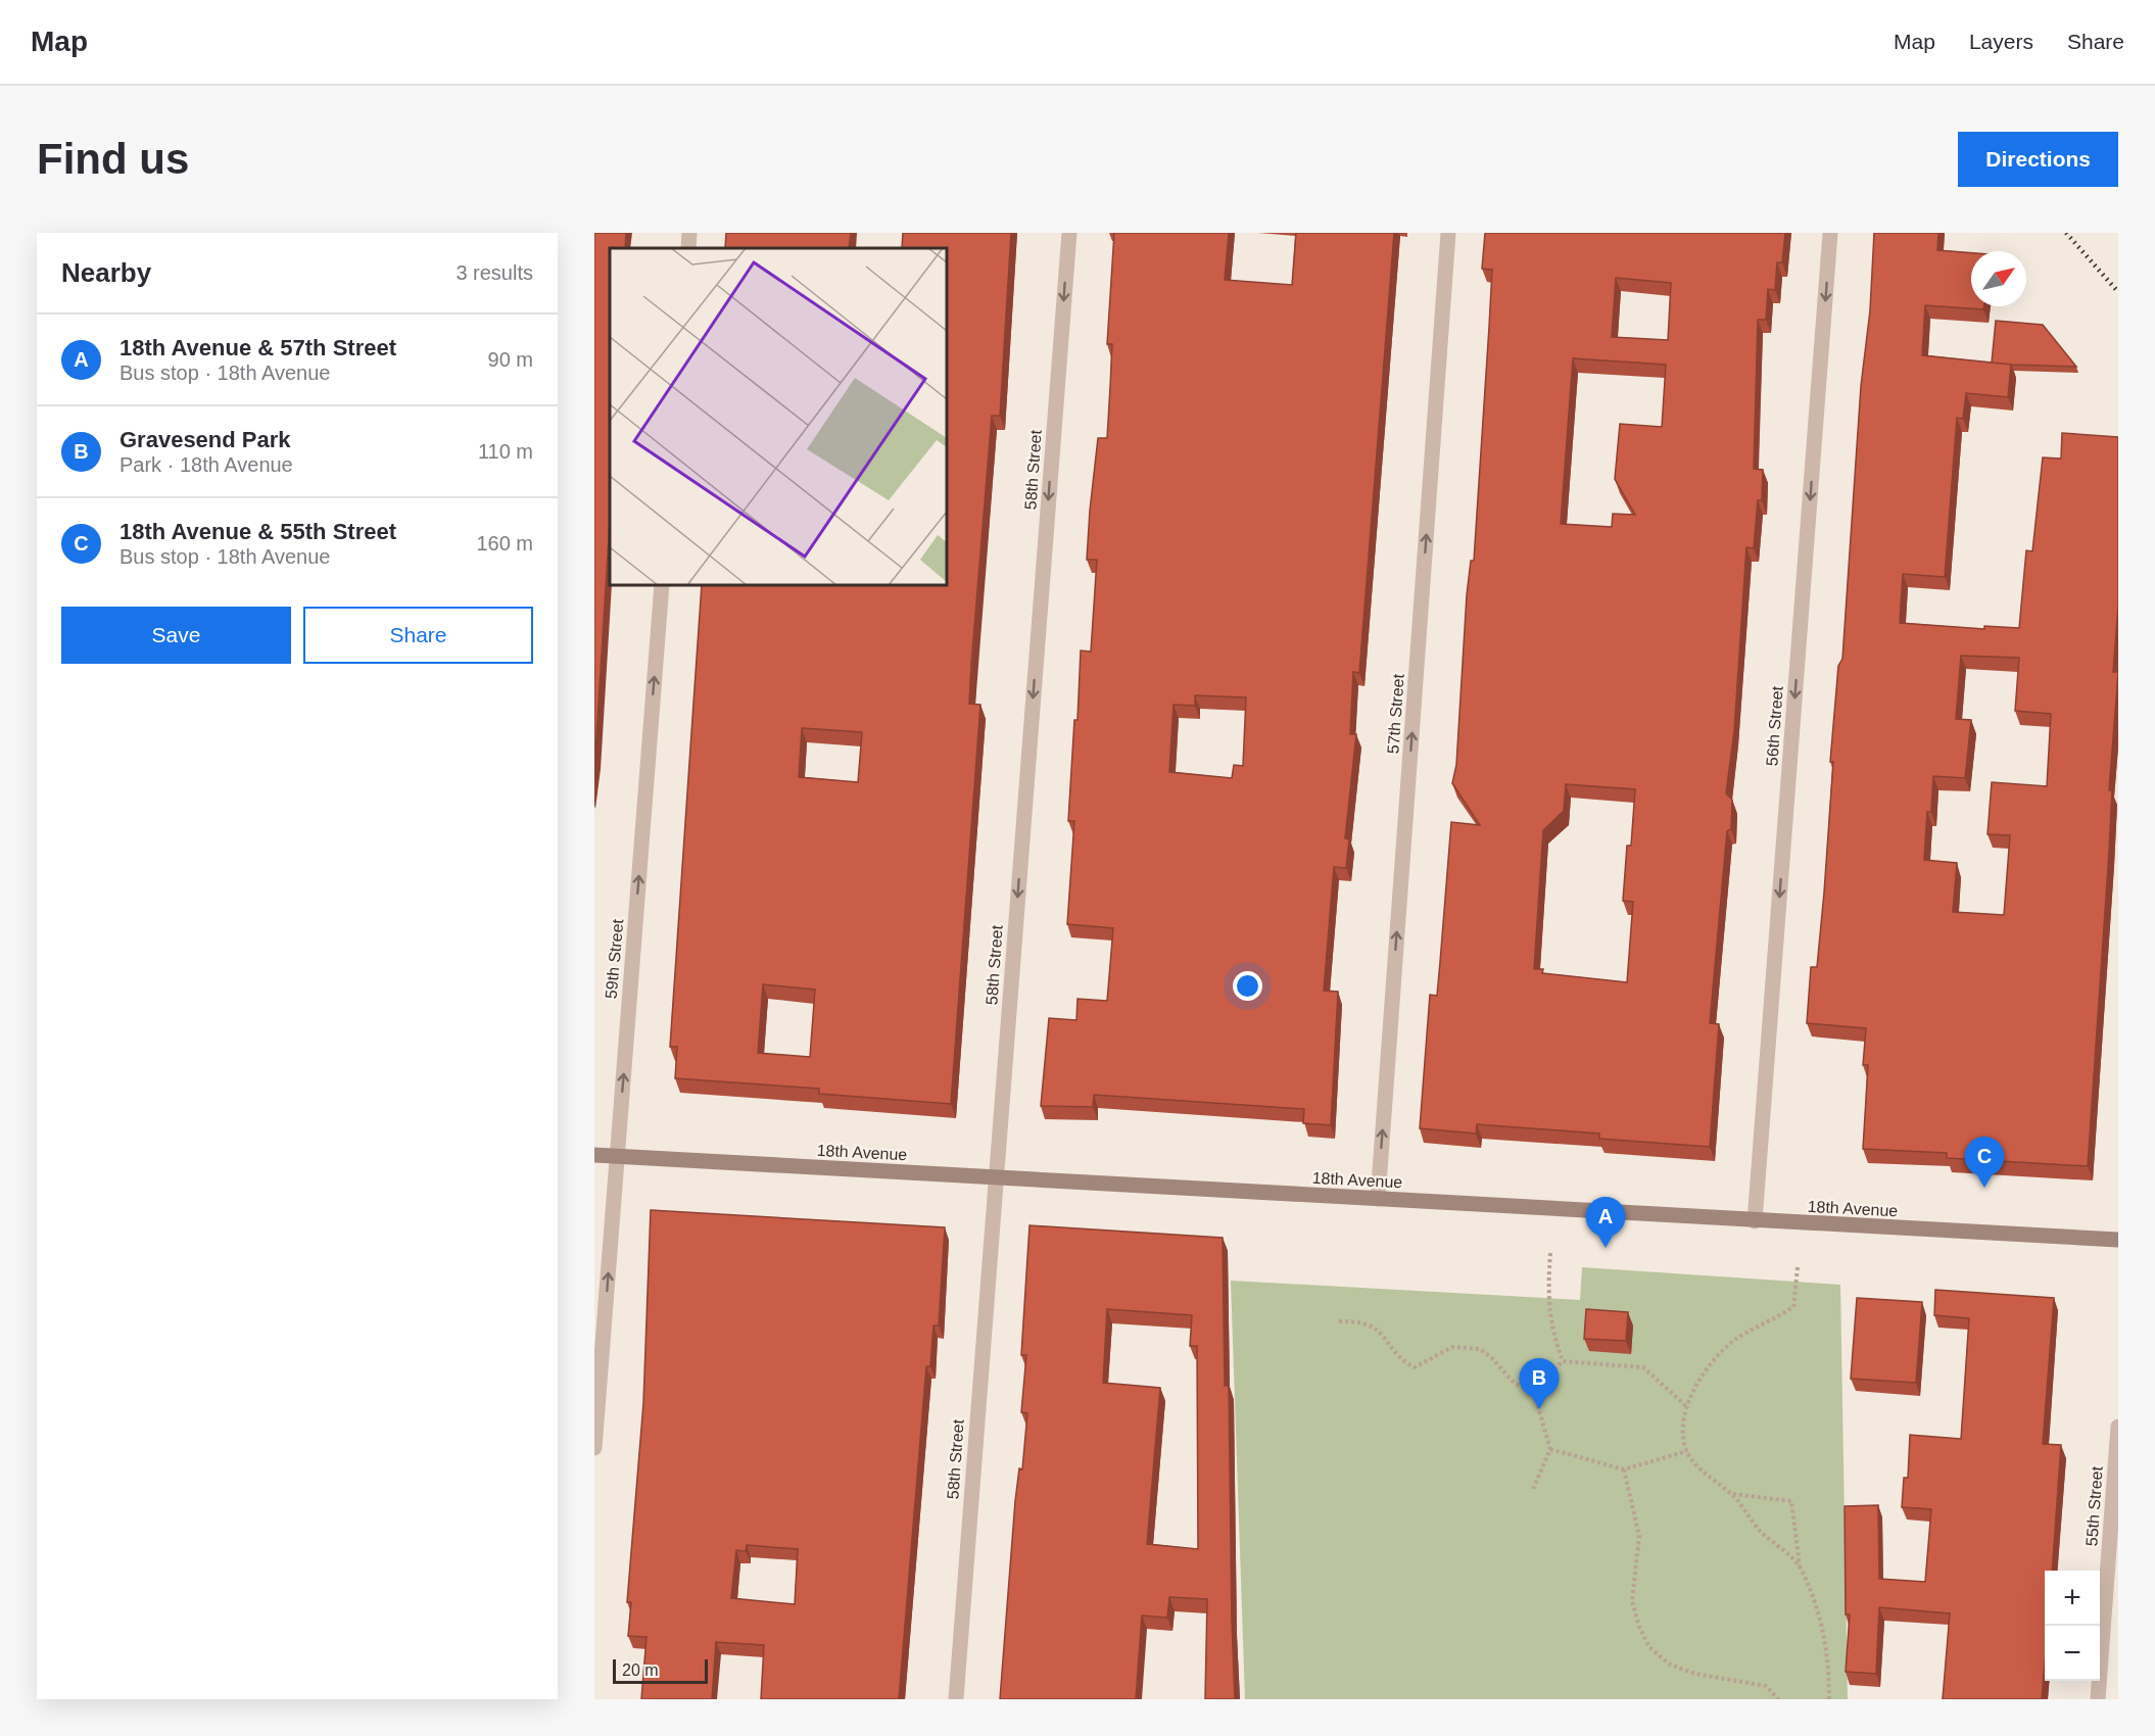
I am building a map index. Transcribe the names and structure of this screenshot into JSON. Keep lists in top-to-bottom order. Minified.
{"streets":{"street":["58th Street","57th Street","56th Street","59th Street","18th Avenue","55th Street"]},"crossings":[["58th Street","18th Avenue"],["57th Street","18th Avenue"],["56th Street","18th Avenue"],["59th Street","18th Avenue"]],"one_way":["58th Street","57th Street","56th Street","59th Street"],"scale_bar":"20 m","north":"top right","page":{"header":"Map","nav":["Map","Layers","Share"],"buttons":["Directions",["Save","Share"]],"title":"Find us","heading":["Nearby","3 results"],"list":[{"mark":"A","name":"18th Avenue & 57th Street","note":"Bus stop · 18th Avenue","value":"90 m"},{"mark":"B","name":"Gravesend Park","note":"Park · 18th Avenue","value":"110 m"},{"mark":"C","name":"18th Avenue & 55th Street","note":"Bus stop · 18th Avenue","value":"160 m"}],"pins":["C","A","B"],"map_buttons":["+","−"],"scale":"20 m"}}
